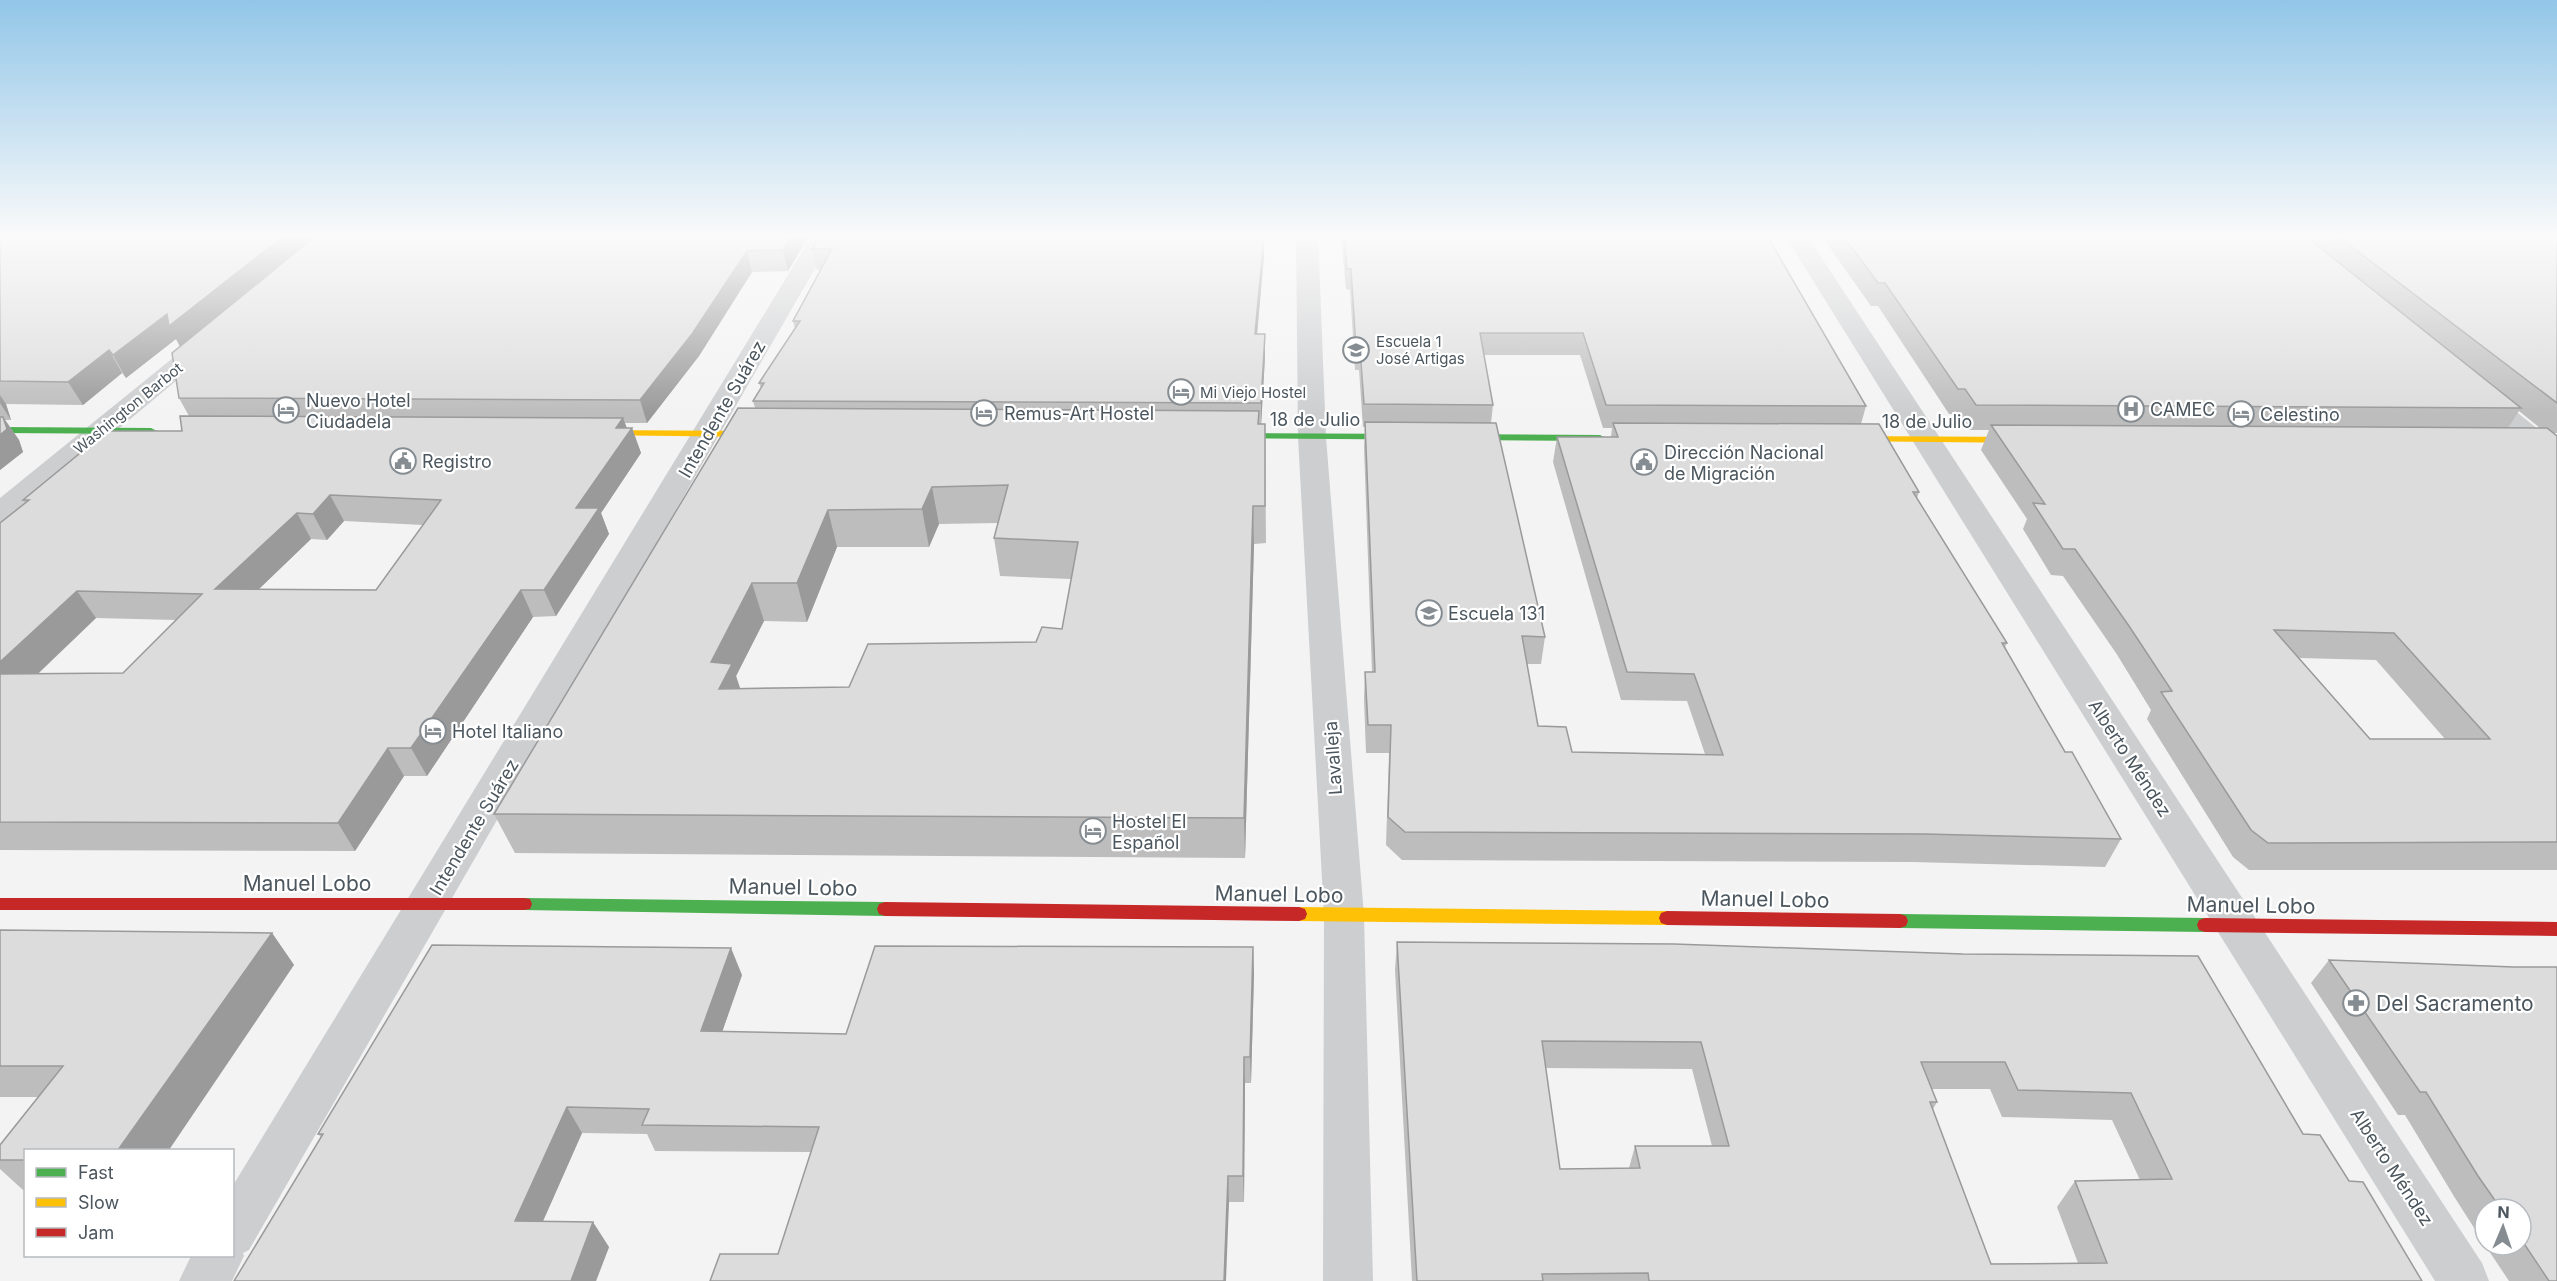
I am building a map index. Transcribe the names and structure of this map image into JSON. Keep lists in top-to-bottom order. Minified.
{"streets":{"street":["Washington Barbot","Intendente Suárez","18 de Julio","Lavalleja","Alberto Méndez","Manuel Lobo"]},"crossings":[["Intendente Suárez","Manuel Lobo"],["18 de Julio","Lavalleja"],["18 de Julio","Alberto Méndez"],["Lavalleja","Manuel Lobo"],["Alberto Méndez","Manuel Lobo"]],"places":{"school or university":["Escuela 1 José Artigas","Escuela 131"],"hotel":["Mi Viejo Hostel","Nuevo Hotel Ciudadela","Remus-Art Hostel","Celestino","Hotel Italiano","Hostel El Español"],"hospital":["CAMEC"],"public building":["Registro","Dirección Nacional de Migración"],"pharmacy":["Del Sacramento"]},"legend":["Fast","Slow","Jam"],"north":"top"}
